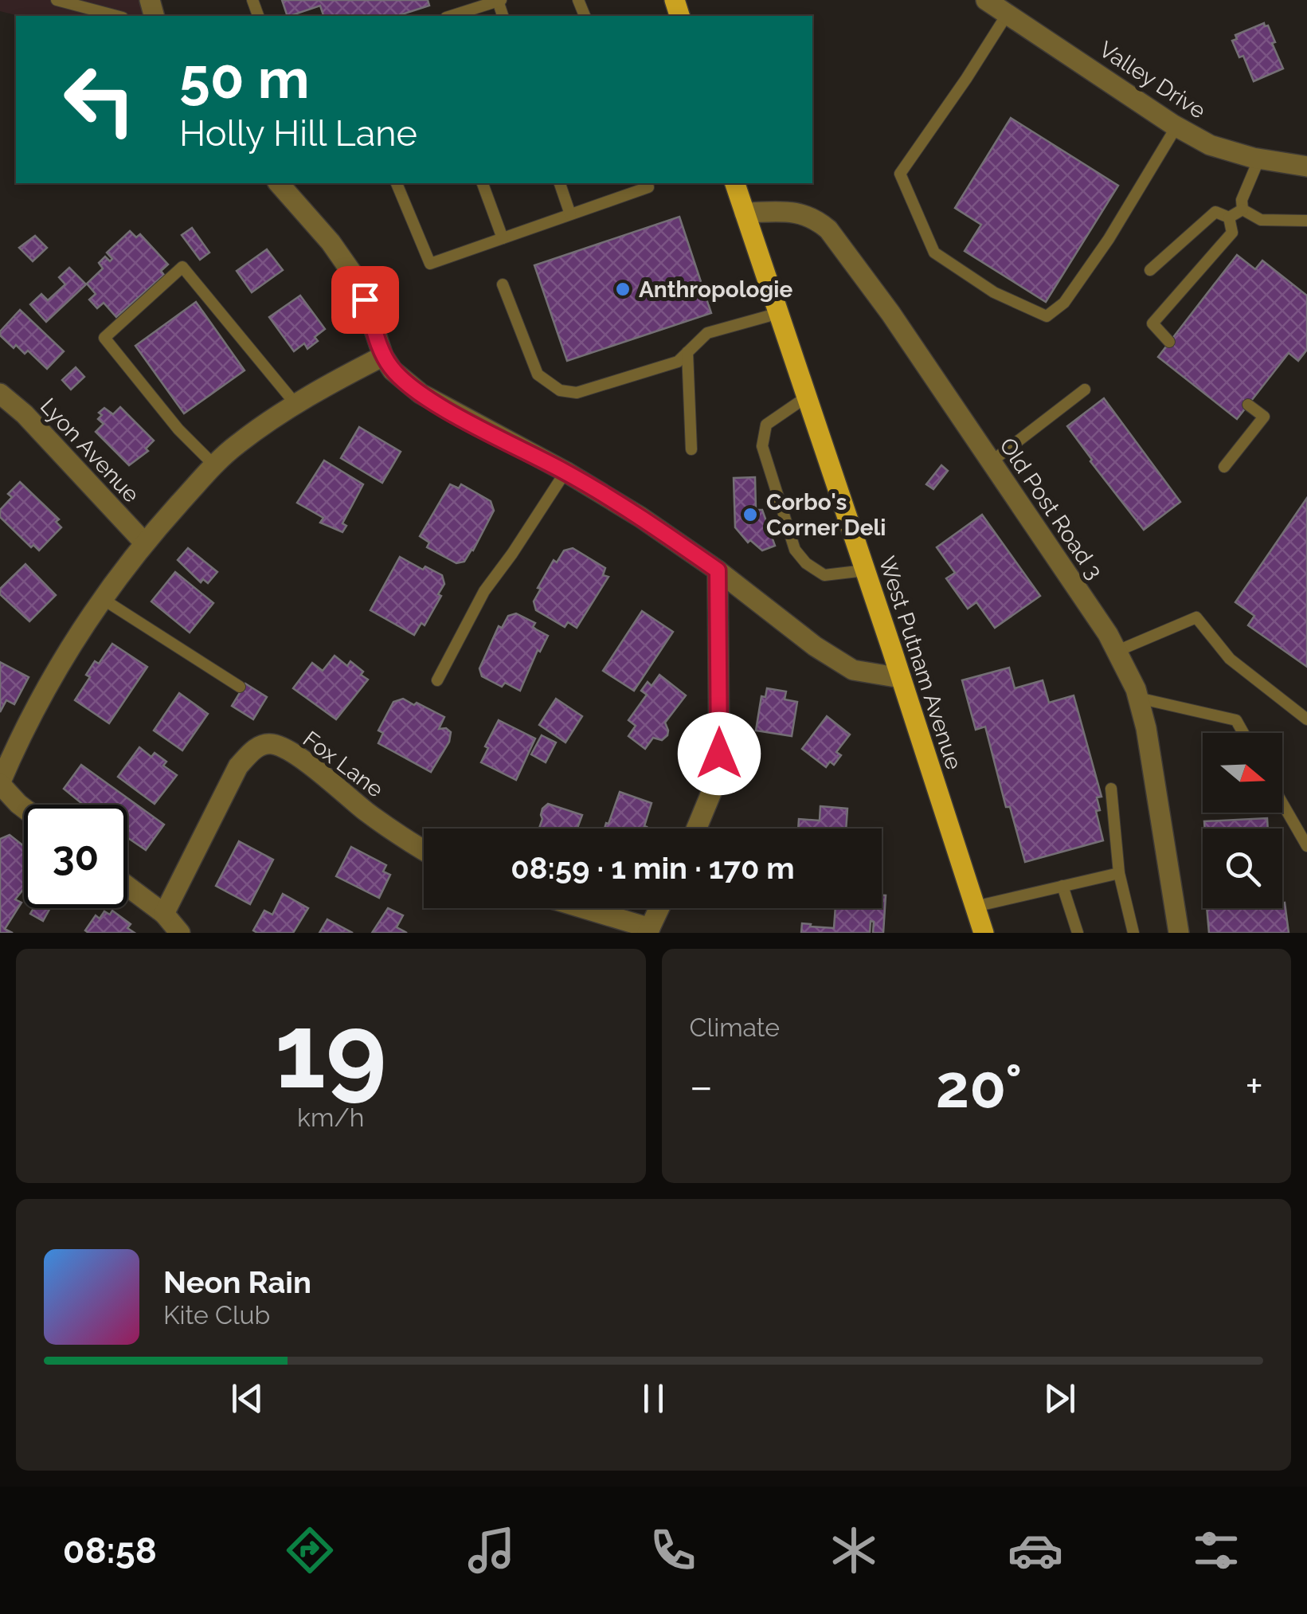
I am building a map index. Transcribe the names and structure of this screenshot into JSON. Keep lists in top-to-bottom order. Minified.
{"streets":{"main road":["West Putnam Avenue"],"street":["Valley Drive","Lyon Avenue","Old Post Road 3","Fox Lane"]},"crossings":[["Old Post Road 3","West Putnam Avenue"]],"places":["Anthropologie","Corbo's Corner Deli"],"north":"right","page":{"turn":["50 m","Holly Hill Lane"],"limit":"30","trip":"08:59 · 1 min · 170 m","tile":[["19","km/h"],"Climate"],"heat":["−","20°","+"],"song":["Neon Rain","Kite Club"],"tabs":"08:58"}}
